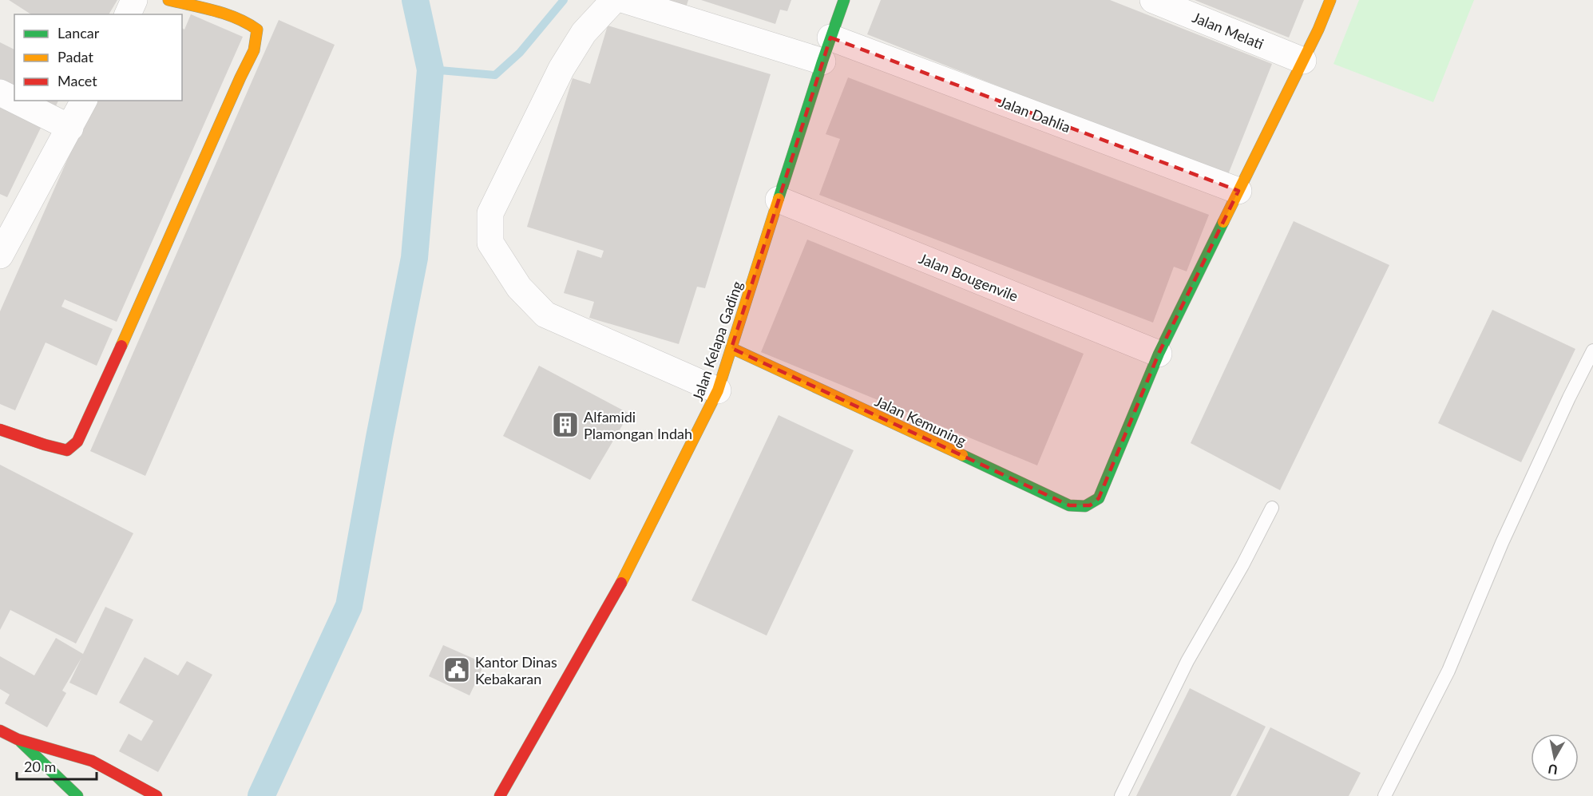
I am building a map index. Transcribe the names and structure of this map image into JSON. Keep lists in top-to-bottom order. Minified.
{"streets":{"street":["Jalan Melati","Jalan Dahlia","Jalan Bougenvile","Jalan Kelapa Gading","Jalan Kemuning"]},"crossings":[["Jalan Dahlia","Jalan Kelapa Gading"],["Jalan Bougenvile","Jalan Kelapa Gading"],["Jalan Bougenvile","Jalan Kemuning"],["Jalan Kelapa Gading","Jalan Kemuning"]],"places":{"building":["Alfamidi Plamongan Indah"],"public building":["Kantor Dinas Kebakaran"]},"legend":["Lancar","Padat","Macet"],"scale_bar":"20 m","north":"bottom"}
